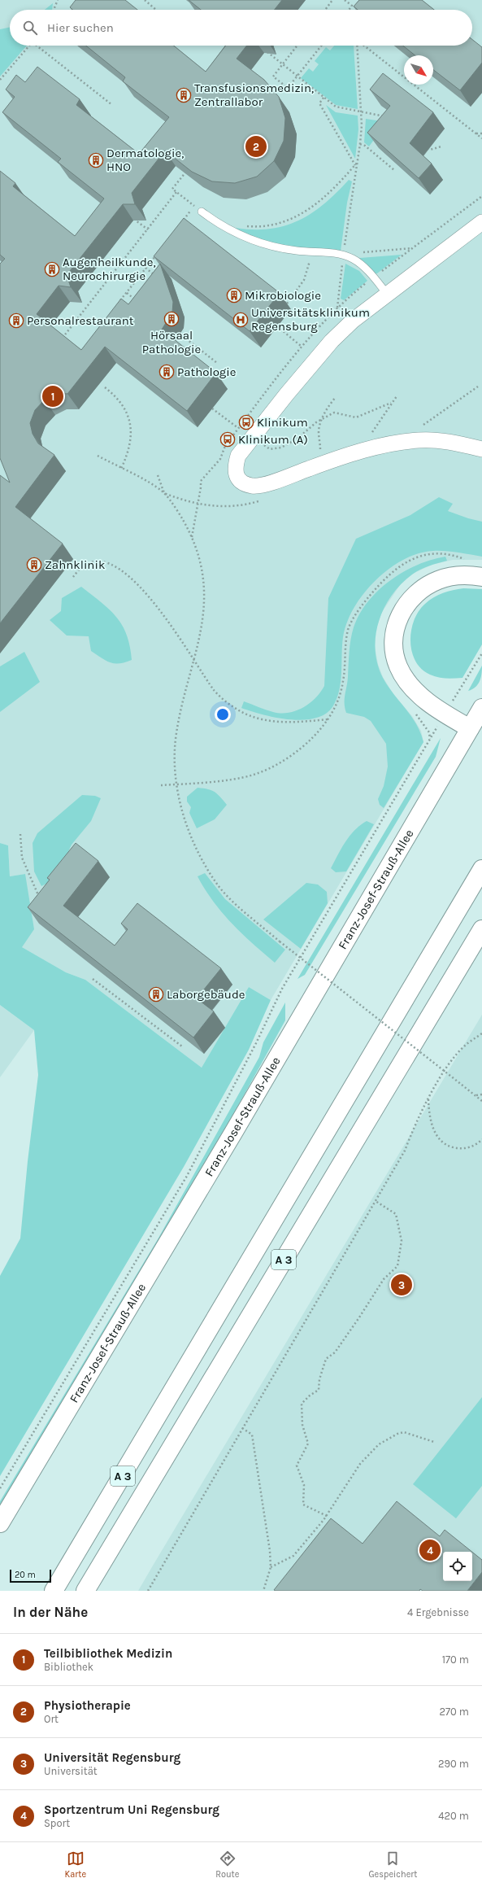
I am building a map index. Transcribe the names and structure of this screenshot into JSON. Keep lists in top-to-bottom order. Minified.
{"streets":{"main road":["Franz-Josef-Strauß-Allee","A 3"]},"places":{"building":["Transfusionsmedizin, Zentrallabor","Dermatologie, HNO","Augenheilkunde, Neurochirurgie","Mikrobiologie","Hörsaal Pathologie","Personalrestaurant","Pathologie","Zahnklinik","Laborgebäude"],"hospital":["Universitätsklinikum Regensburg"],"bus stop":["Klinikum","Klinikum (A)"]},"scale_bar":"20 m","north":"bottom right","page":{"search":"Hier suchen","pins":["2","1","3","4"],"scale":"20 m","heading":["In der Nähe","4 Ergebnisse"],"list":[{"mark":"1","name":"Teilbibliothek Medizin","note":"Bibliothek","value":"170 m"},{"mark":"2","name":"Physiotherapie","note":"Ort","value":"270 m"},{"mark":"3","name":"Universität Regensburg","note":"Universität","value":"290 m"},{"mark":"4","name":"Sportzentrum Uni Regensburg","note":"Sport","value":"420 m"}],"nav":["Karte","Route","Gespeichert"]}}
